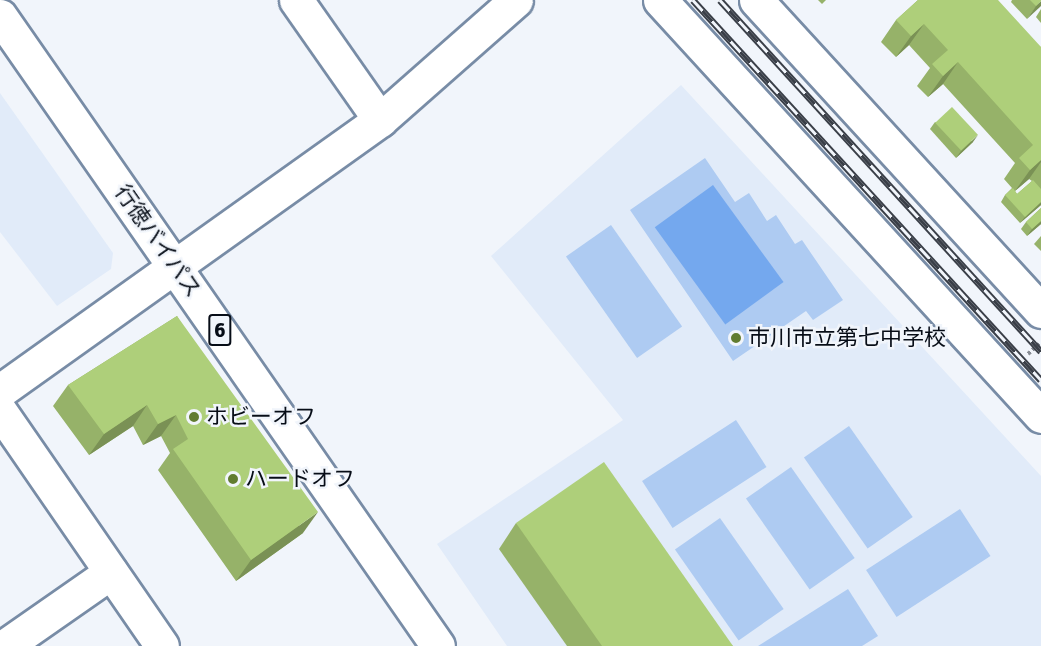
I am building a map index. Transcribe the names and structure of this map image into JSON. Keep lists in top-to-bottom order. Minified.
{"streets":{"street":["行徳バイパス","6"]},"places":["市川市立第七中学校","ホビーオフ","ハードオフ"]}
